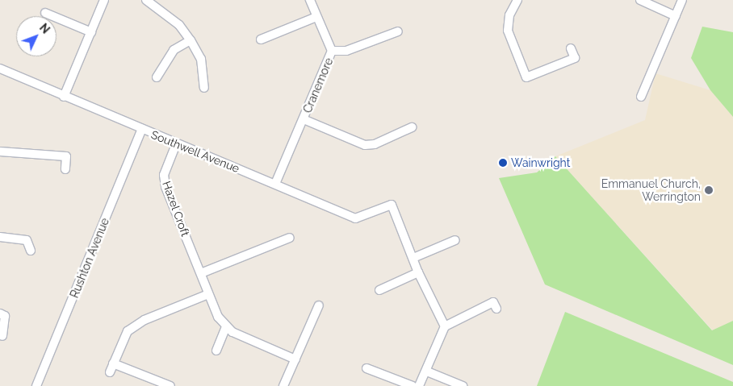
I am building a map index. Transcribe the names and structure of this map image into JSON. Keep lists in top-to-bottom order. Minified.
{"streets":{"street":["Cranemore","Southwell Avenue","Hazel Croft","Rushton Avenue"]},"crossings":[["Cranemore","Southwell Avenue"],["Southwell Avenue","Hazel Croft"],["Southwell Avenue","Rushton Avenue"]],"places":["Wainwright","Emmanuel Church, Werrington"],"north":"top right"}
